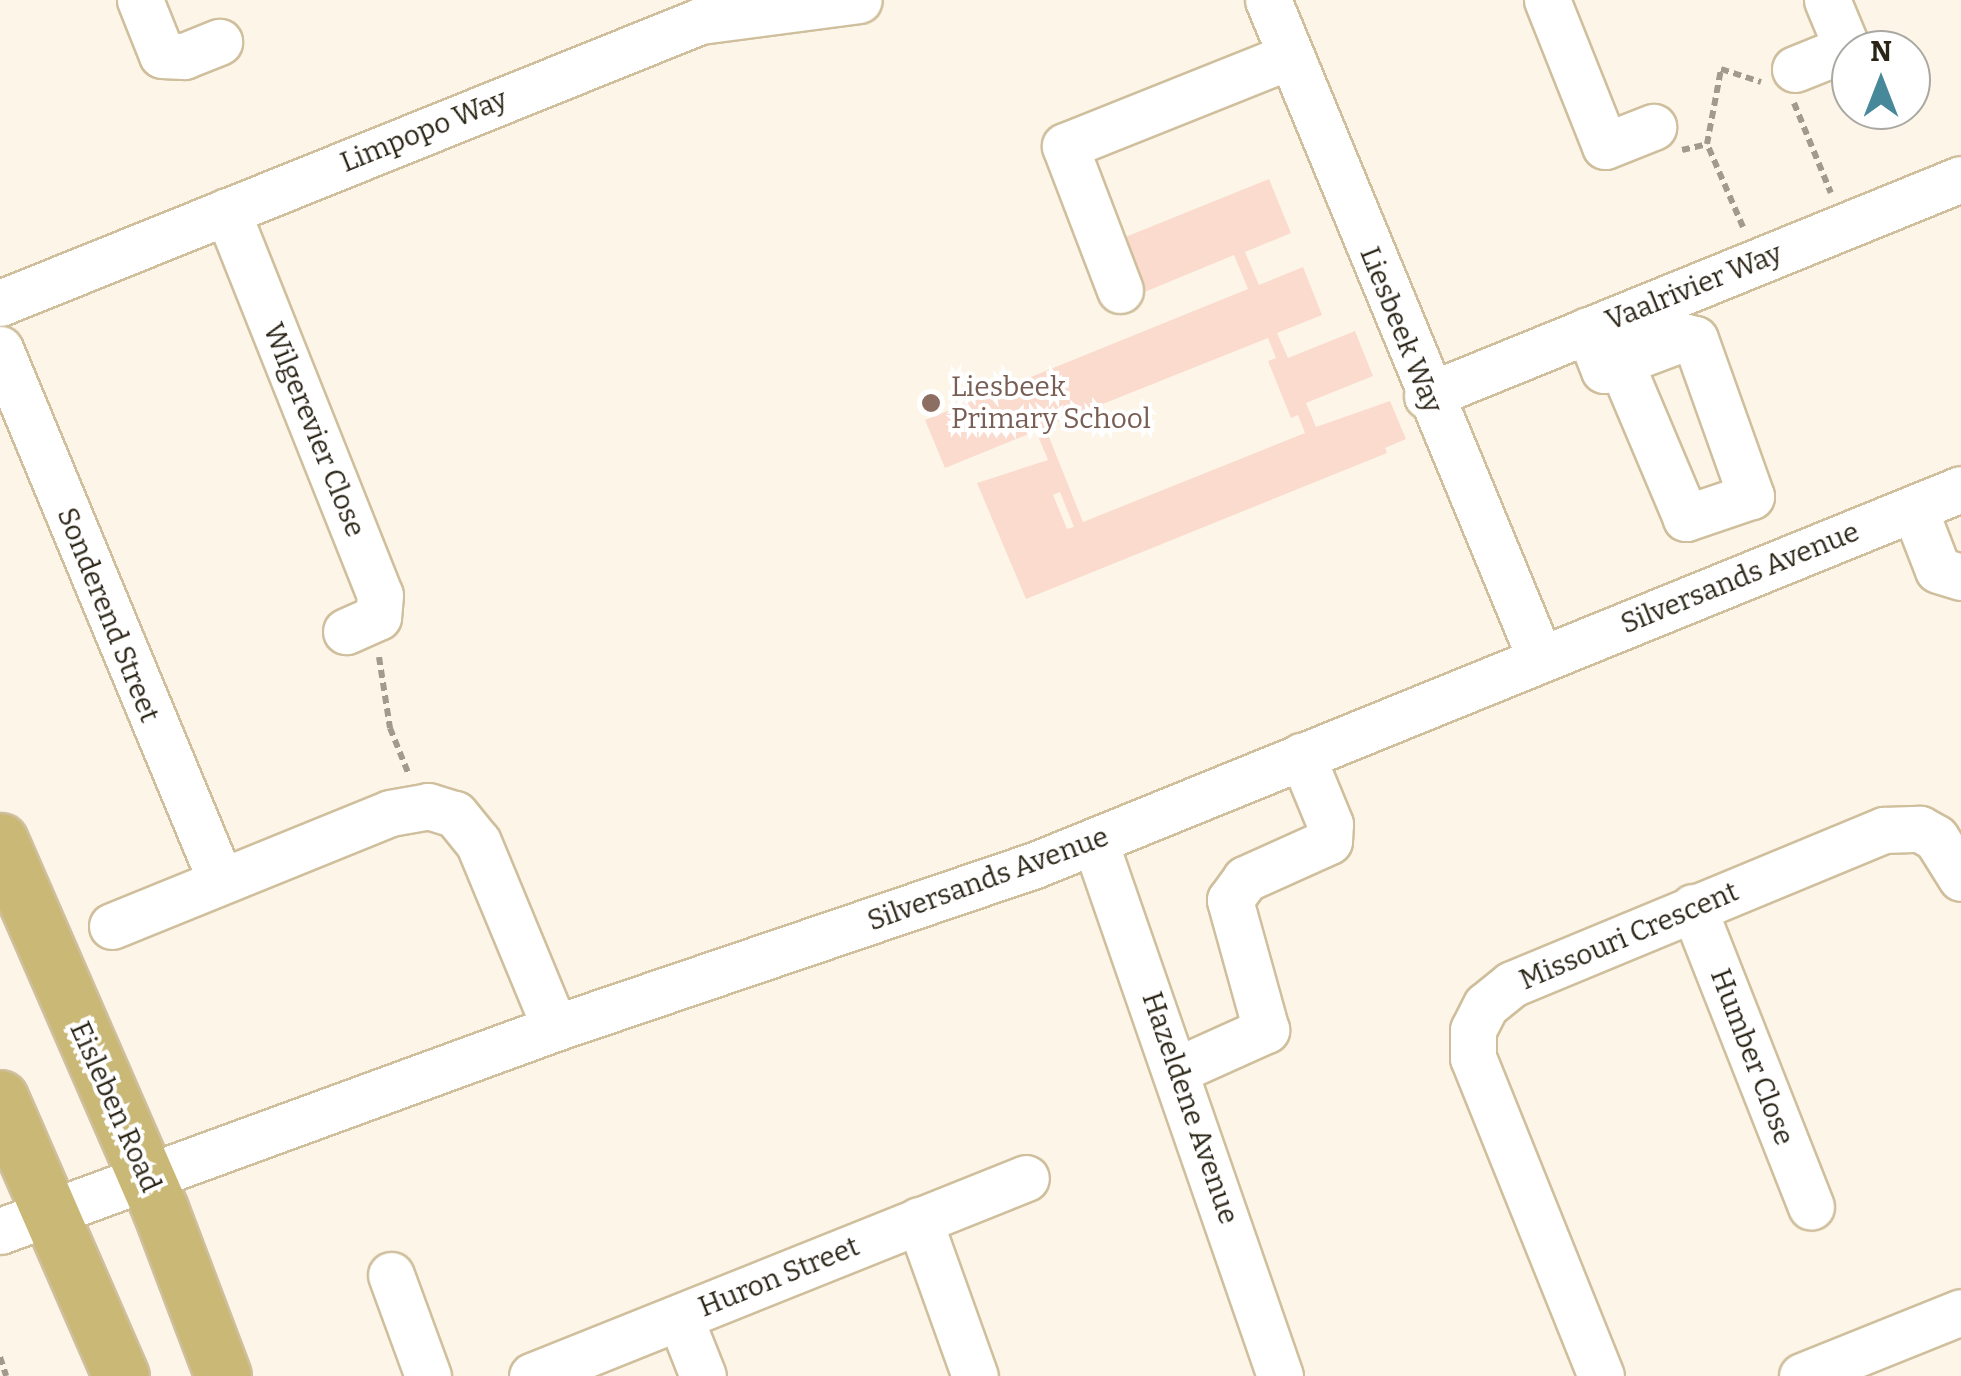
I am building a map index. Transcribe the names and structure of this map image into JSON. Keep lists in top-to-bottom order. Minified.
{"streets":{"main road":["Eisleben Road"],"street":["Limpopo Way","Vaalrivier Way","Liesbeek Way","Wilgerevier Close","Silversands Avenue","Sonderend Street","Missouri Crescent","Humber Close","Hazeldene Avenue","Huron Street"]},"crossings":[["Limpopo Way","Wilgerevier Close"],["Vaalrivier Way","Liesbeek Way"],["Liesbeek Way","Silversands Avenue"],["Silversands Avenue","Eisleben Road"],["Silversands Avenue","Hazeldene Avenue"],["Missouri Crescent","Humber Close"]],"places":["Liesbeek Primary School"],"north":"top"}
